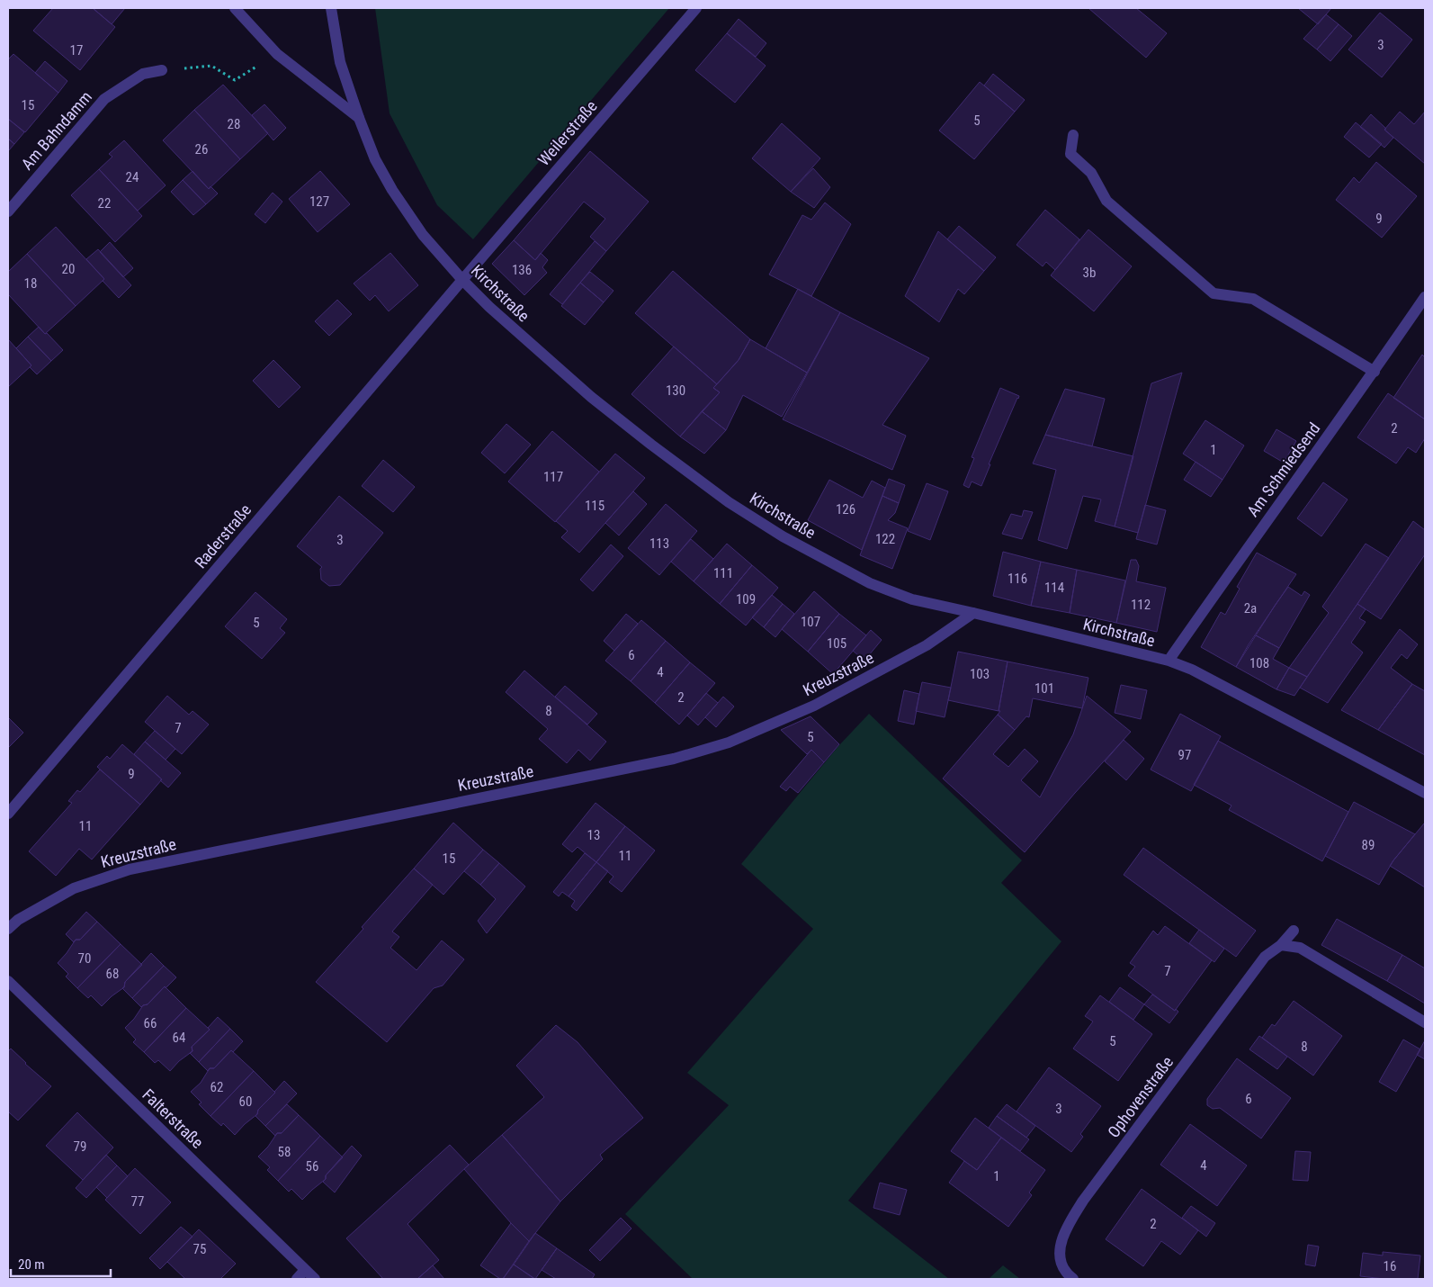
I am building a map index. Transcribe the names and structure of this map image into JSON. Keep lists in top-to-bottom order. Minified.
{"streets":{"street":["Am Bahndamm","Weilerstraße","Kirchstraße","Am Schmiedsend","Raderstraße","Kreuzstraße","Ophovenstraße","Falterstraße"]},"crossings":[["Weilerstraße","Kirchstraße"],["Weilerstraße","Raderstraße"],["Kirchstraße","Am Schmiedsend"],["Kirchstraße","Raderstraße"],["Kirchstraße","Kreuzstraße"]],"house_numbers":["3","17","15","5","28","26","24","127","22","9","20","136","3b","18","130","2","1","117","115","126","122","3","113","111","116","114","109","112","2a","107","5","105","6","108","4","103","101","2","8","7","5","97","9","11","13","89","11","15","70","7","68","66","64","5","8","62","6","60","3","79","58","4","56","1","77","2","75","16"],"scale_bar":"20 m"}
